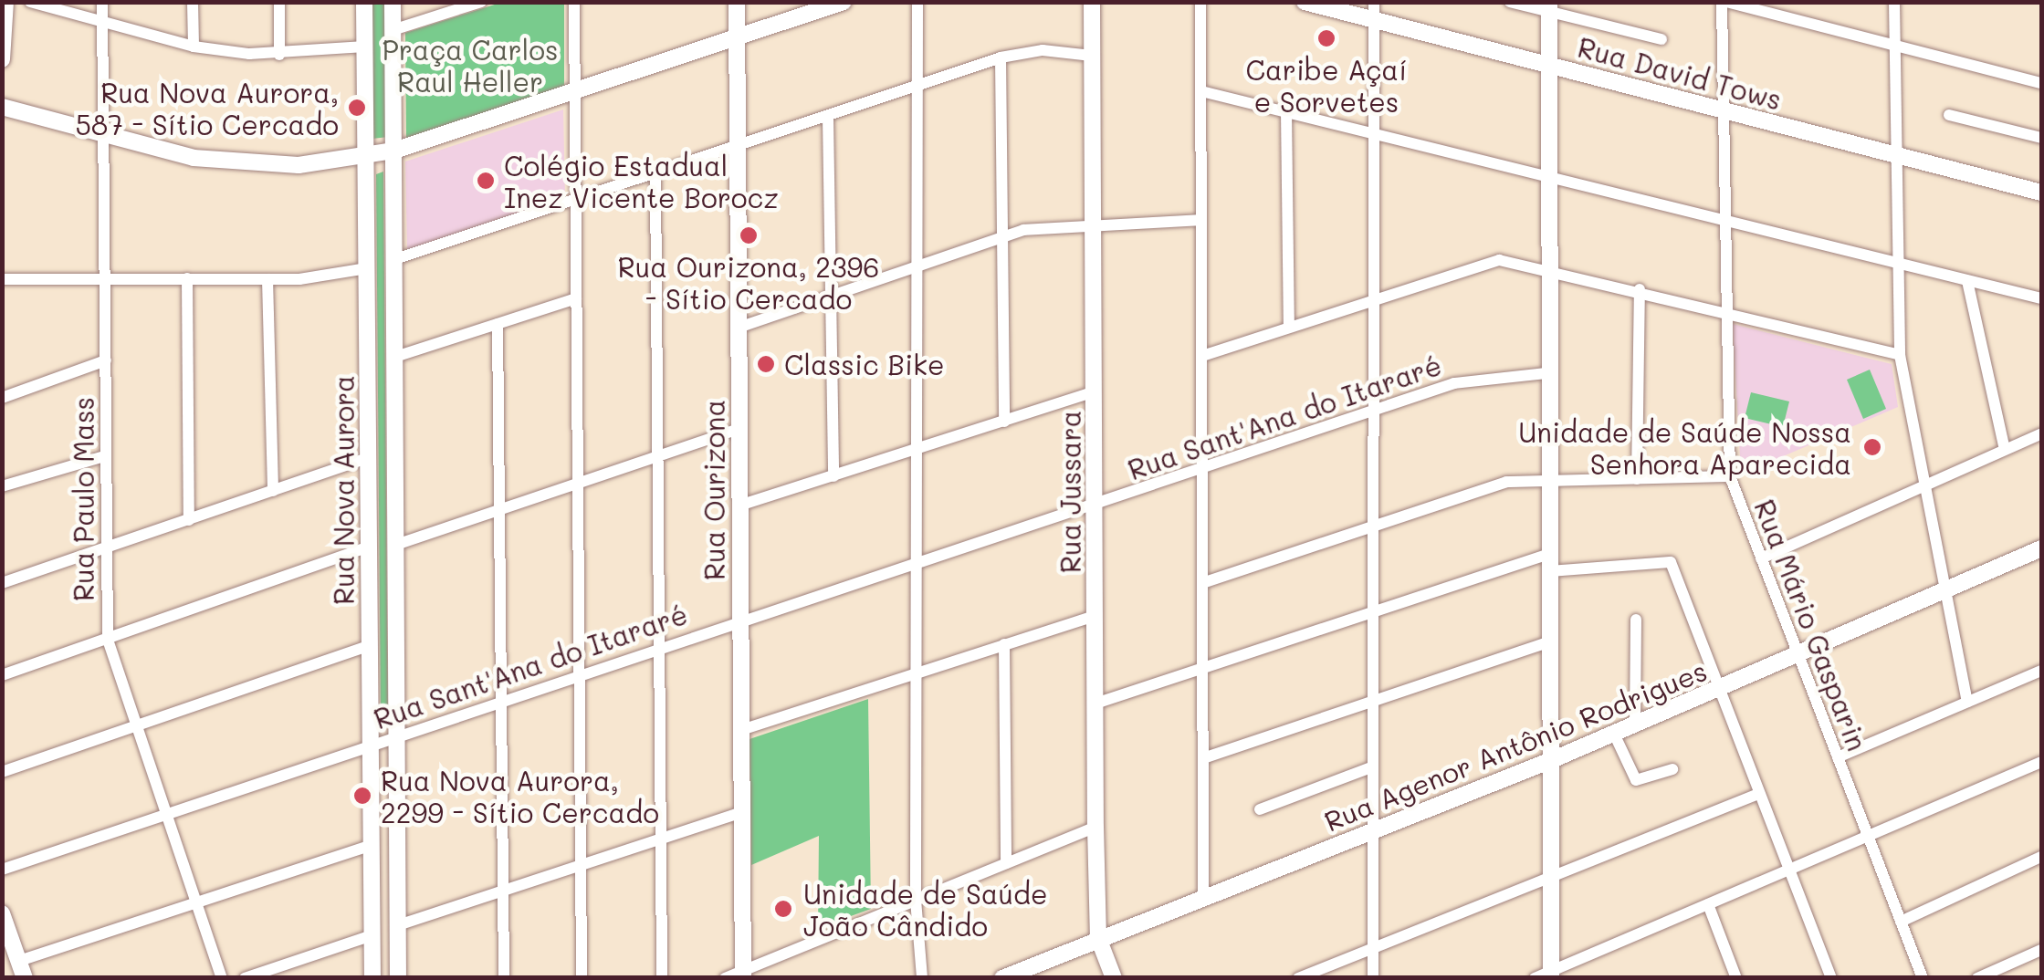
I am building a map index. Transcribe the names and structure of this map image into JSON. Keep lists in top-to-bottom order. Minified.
{"streets":{"street":["Rua David Tows","Rua Sant'Ana do Itararé","Rua Nova Aurora","Rua Ourizona","Rua Jussara","Rua Paulo Mass","Rua Mário Gasparin","Rua Agenor Antônio Rodrigues"]},"crossings":[["Rua David Tows","Rua Mário Gasparin"],["Rua Sant'Ana do Itararé","Rua Nova Aurora"],["Rua Sant'Ana do Itararé","Rua Ourizona"],["Rua Sant'Ana do Itararé","Rua Jussara"],["Rua Sant'Ana do Itararé","Rua Paulo Mass"],["Rua Jussara","Rua Agenor Antônio Rodrigues"],["Rua Mário Gasparin","Rua Agenor Antônio Rodrigues"]],"parks":["Praça Carlos Raul Heller"],"places":["Caribe Açaí e Sorvetes","Rua Nova Aurora, 587 - Sítio Cercado","Colégio Estadual Inez Vicente Borocz","Rua Ourizona, 2396 - Sítio Cercado","Classic Bike","Unidade de Saúde Nossa Senhora Aparecida","Rua Nova Aurora, 2299 - Sítio Cercado","Unidade de Saúde João Cândido"]}
